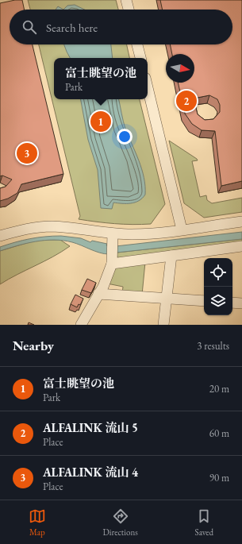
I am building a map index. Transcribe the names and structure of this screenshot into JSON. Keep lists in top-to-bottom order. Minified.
{"north":"right","page":{"search":"Search here","popup":["富士眺望の池","Park"],"pins":["2","1","3"],"heading":["Nearby","3 results"],"list":[{"mark":"1","name":"富士眺望の池","note":"Park","value":"20 m"},{"mark":"2","name":"ALFALINK 流山 5","note":"Place","value":"60 m"},{"mark":"3","name":"ALFALINK 流山 4","note":"Place","value":"90 m"}],"nav":["Map","Directions","Saved"]}}
